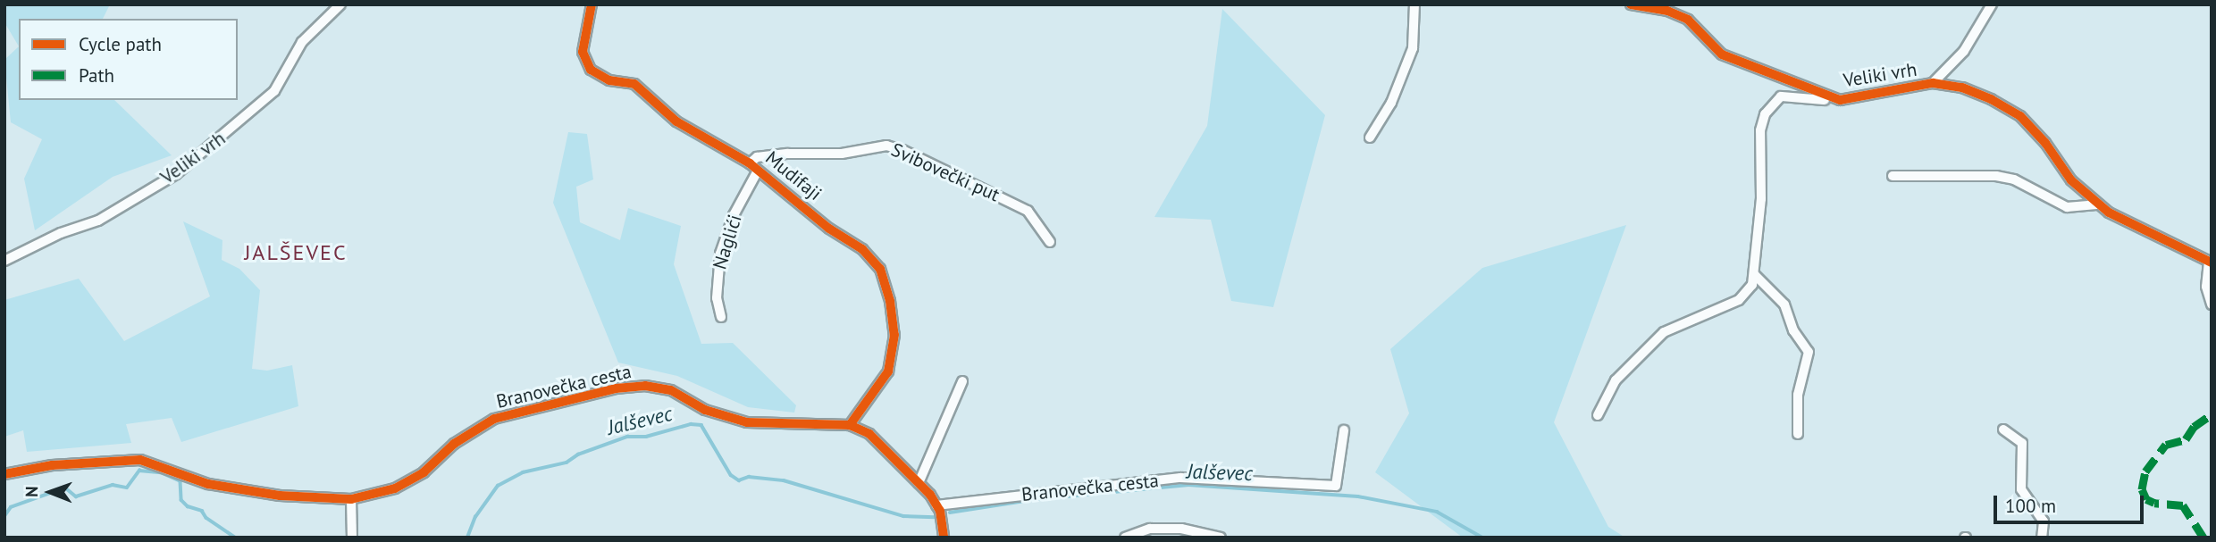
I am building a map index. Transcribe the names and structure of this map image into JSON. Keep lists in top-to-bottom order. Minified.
{"streets":{"street":["Veliki vrh","Svibovečki put","Mudifaji","Naglići","Branovečka cesta"]},"crossings":[["Svibovečki put","Mudifaji"],["Mudifaji","Naglići"],["Mudifaji","Branovečka cesta"]],"districts":["JALŠEVEC"],"water":["Jalševec"],"legend":["Cycle path","Path"],"scale_bar":"100 m","north":"left"}
